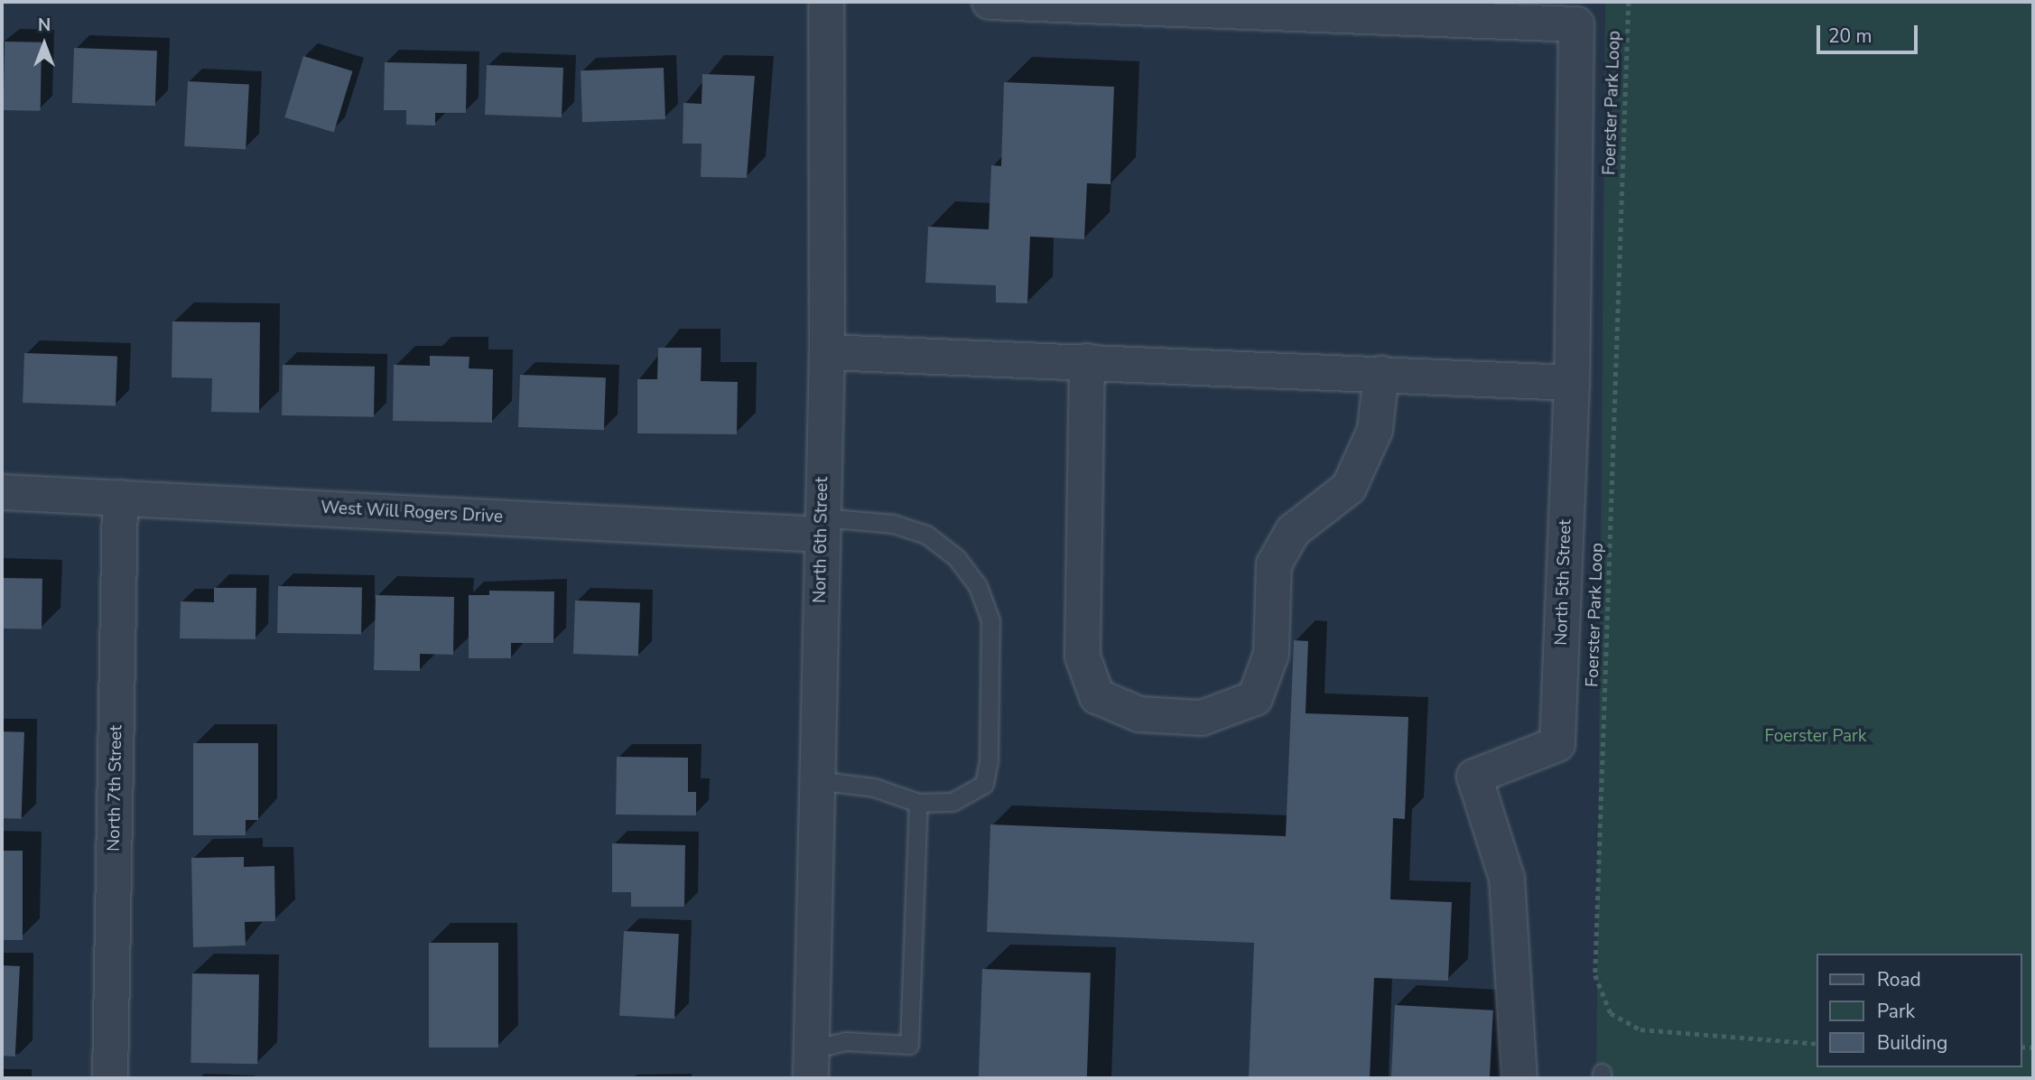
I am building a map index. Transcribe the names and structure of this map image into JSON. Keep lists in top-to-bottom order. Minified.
{"streets":{"street":["West Will Rogers Drive","North 6th Street","North 5th Street","North 7th Street"],"path":["Foerster Park Loop"]},"crossings":[["West Will Rogers Drive","North 6th Street"],["West Will Rogers Drive","North 7th Street"]],"parks":["Foerster Park"],"legend":["Road","Park","Building"],"scale_bar":"20 m","north":"top"}
